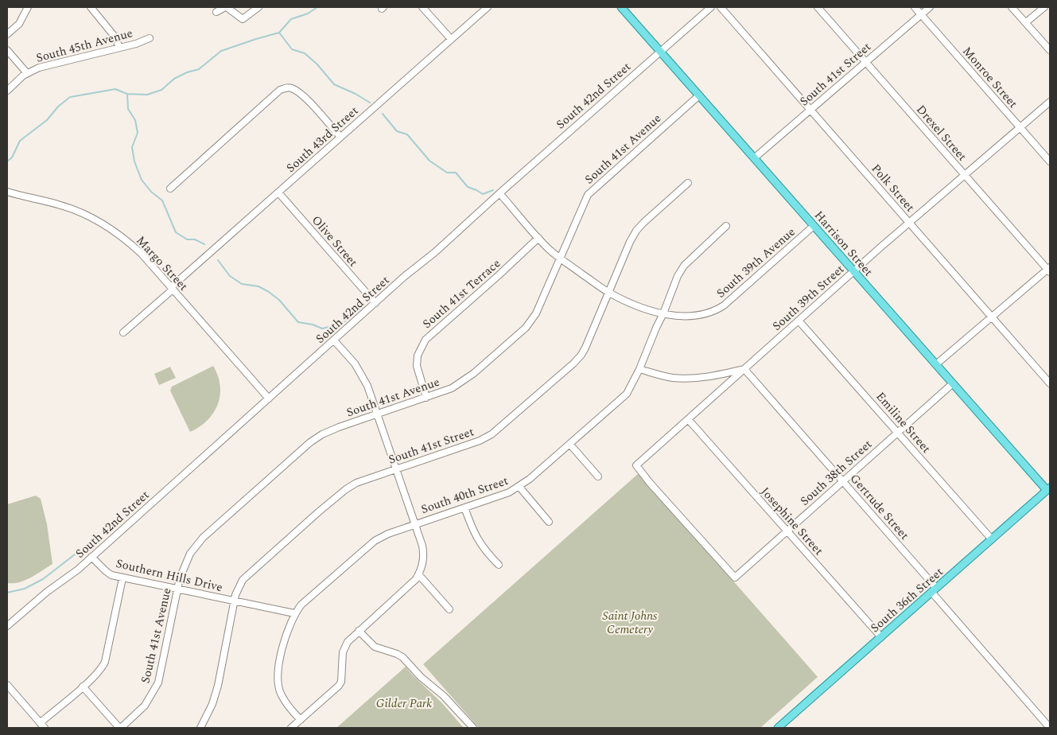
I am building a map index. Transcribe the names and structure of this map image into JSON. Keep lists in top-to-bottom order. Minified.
{"streets":{"main road":["Harrison Street","South 36th Street"],"street":["South 45th Avenue","South 41st Street","Monroe Street","South 42nd Street","Drexel Street","South 43rd Street","South 41st Avenue","Polk Street","Olive Street","South 39th Avenue","Margo Street","South 41st Terrace","South 39th Street","Emiline Street","South 38th Street","South 40th Street","Gertrude Street","Josephine Street","Southern Hills Drive"]},"crossings":[["South 41st Street","Monroe Street"],["South 41st Street","Drexel Street"],["South 41st Street","Polk Street"],["South 41st Street","Harrison Street"],["South 41st Street","South 39th Avenue"],["South 41st Street","Southern Hills Drive"],["Monroe Street","South 39th Street"],["South 42nd Street","Olive Street"],["South 42nd Street","Harrison Street"],["South 42nd Street","South 39th Avenue"],["South 42nd Street","Margo Street"],["South 42nd Street","Southern Hills Drive"],["Drexel Street","South 39th Street"],["South 43rd Street","Olive Street"],["South 43rd Street","Margo Street"],["South 41st Avenue","Harrison Street"],["South 41st Avenue","South 39th Avenue"],["South 41st Avenue","South 41st Terrace"],["South 41st Avenue","Southern Hills Drive"],["Polk Street","South 39th Street"],["Harrison Street","South 39th Avenue"],["Harrison Street","South 39th Street"],["Harrison Street","South 38th Street"],["Harrison Street","South 36th Street"],["South 39th Avenue","South 41st Terrace"],["South 39th Avenue","South 40th Street"],["South 39th Street","Emiline Street"],["South 39th Street","South 38th Street"],["South 39th Street","Gertrude Street"],["South 39th Street","Josephine Street"],["Emiline Street","South 38th Street"],["Emiline Street","South 36th Street"],["South 38th Street","Gertrude Street"],["South 38th Street","Josephine Street"],["South 40th Street","Southern Hills Drive"],["Gertrude Street","South 36th Street"],["Josephine Street","South 36th Street"]],"parks":["Saint Johns Cemetery","Gilder Park"]}
